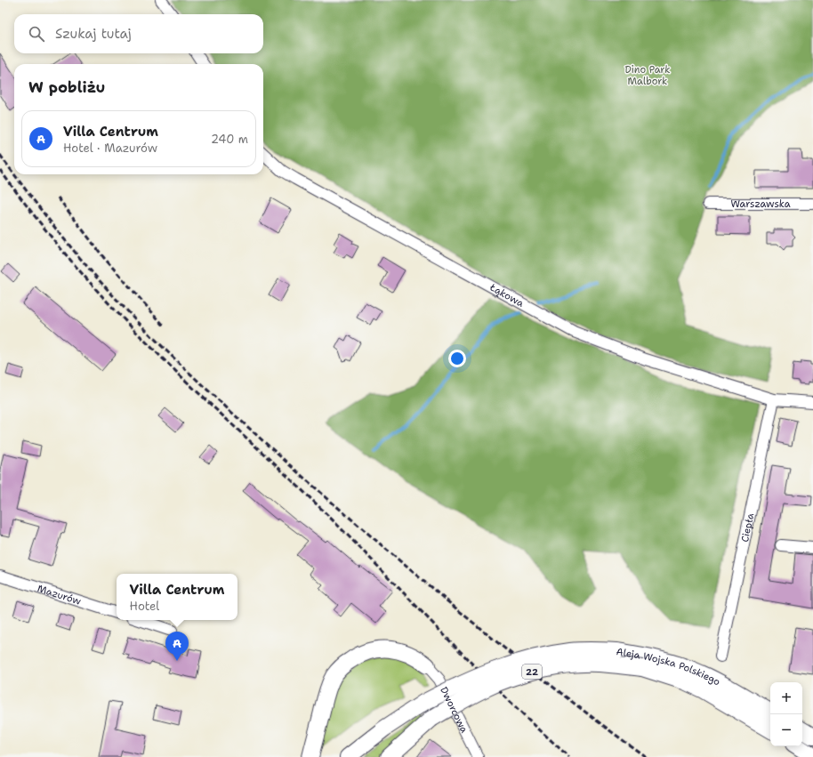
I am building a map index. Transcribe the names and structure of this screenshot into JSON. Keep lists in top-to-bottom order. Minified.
{"streets":{"main road":["Aleja Wojska Polskiego","22"],"street":["Warszawska","Łąkowa","Ciepła","Mazurów","Dworcowa"]},"crossings":[["Łąkowa","Ciepła"]],"parks":["Dino Park Malbork"],"page":{"search":"Szukaj tutaj","heading":"W pobliżu","list":[{"mark":"A","name":"Villa Centrum","note":"Hotel · Mazurów","value":"240 m"}],"popup":["Villa Centrum","Hotel"],"pins":"A","map_buttons":["+","−"]}}
